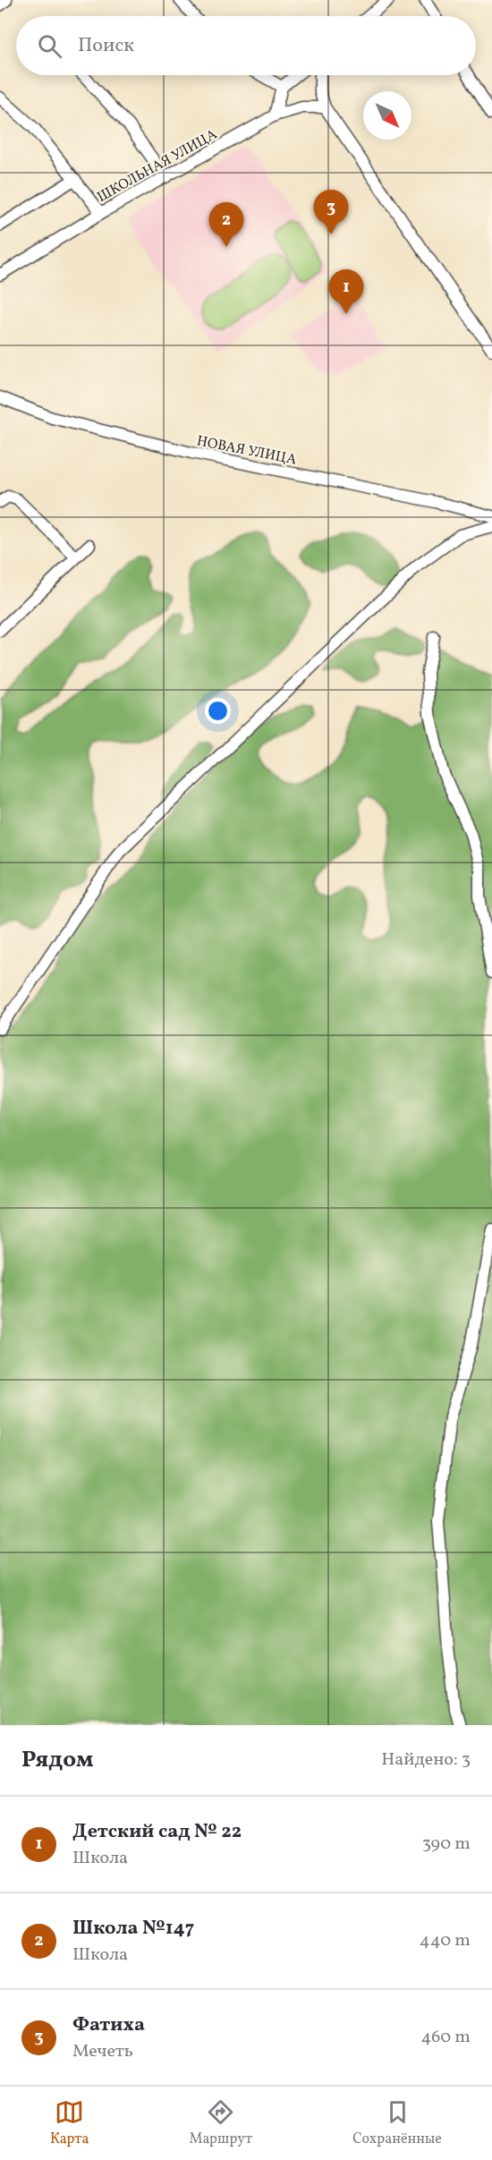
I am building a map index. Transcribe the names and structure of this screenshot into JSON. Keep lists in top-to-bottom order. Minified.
{"streets":{"street":["ШКОЛЬНАЯ УЛИЦА","НОВАЯ УЛИЦА"]},"north":"bottom right","page":{"search":"Поиск","pins":["3","2","1"],"heading":["Рядом","Найдено: 3"],"list":[{"mark":"1","name":"Детский сад № 22","note":"Школа","value":"390 m"},{"mark":"2","name":"Школа №147","note":"Школа","value":"440 m"},{"mark":"3","name":"Фатиха","note":"Мечеть","value":"460 m"}],"nav":["Карта","Маршрут","Сохранённые"]}}
